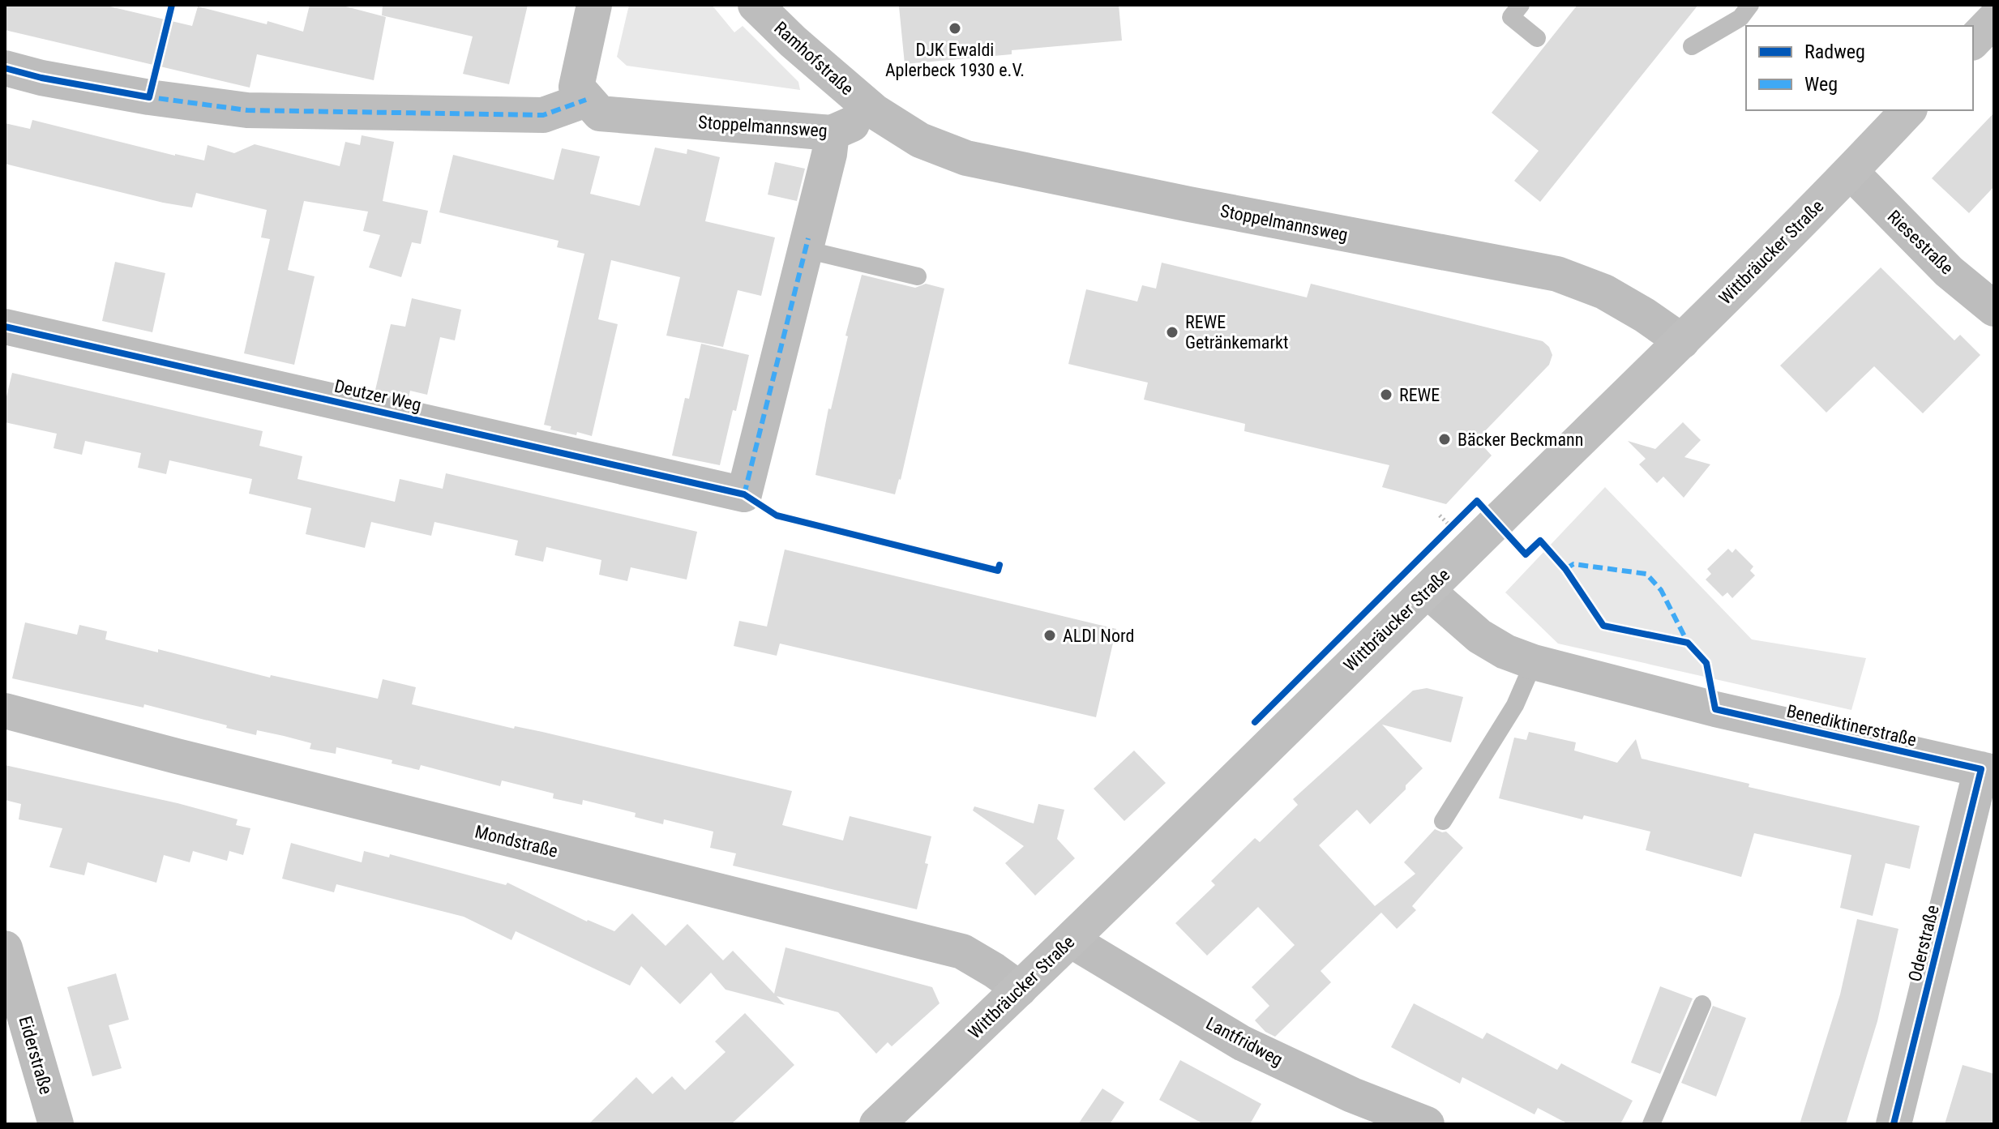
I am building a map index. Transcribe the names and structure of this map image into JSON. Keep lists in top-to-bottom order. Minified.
{"streets":{"main road":["Wittbräucker Straße"],"street":["Ramhofstraße","Stoppelmannsweg","Riesestraße","Deutzer Weg","Benediktinerstraße","Mondstraße","Oderstraße","Lantfridweg","Eiderstraße"]},"crossings":[["Ramhofstraße","Stoppelmannsweg"],["Stoppelmannsweg","Wittbräucker Straße"],["Stoppelmannsweg","Deutzer Weg"],["Riesestraße","Wittbräucker Straße"],["Wittbräucker Straße","Benediktinerstraße"],["Wittbräucker Straße","Mondstraße"],["Wittbräucker Straße","Lantfridweg"],["Benediktinerstraße","Oderstraße"]],"places":["DJK Ewaldi Aplerbeck 1930 e.V.","REWE Getränkemarkt","REWE","Bäcker Beckmann","ALDI Nord"],"legend":["Radweg","Weg"]}
